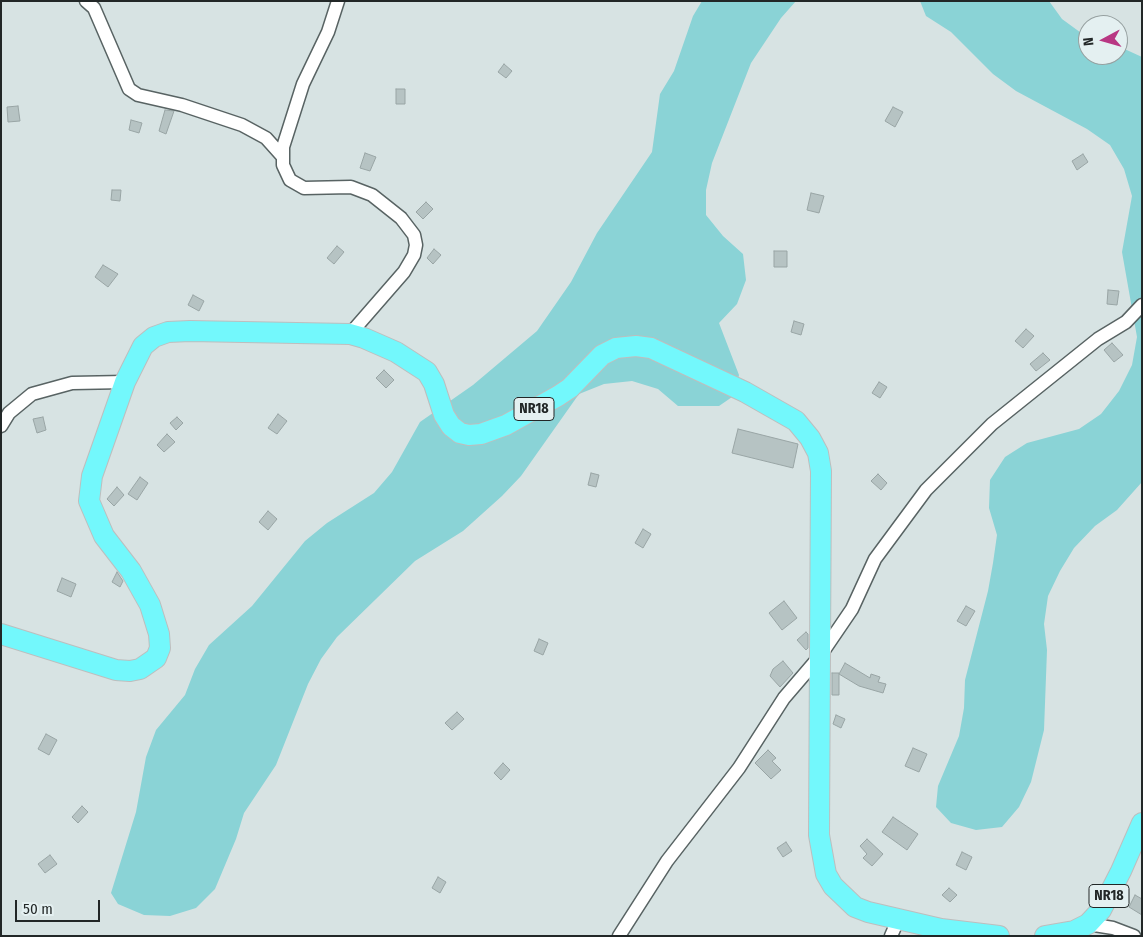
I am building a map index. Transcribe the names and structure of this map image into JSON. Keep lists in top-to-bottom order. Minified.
{"streets":{"main road":["NR18"]},"scale_bar":"50 m","north":"left"}
